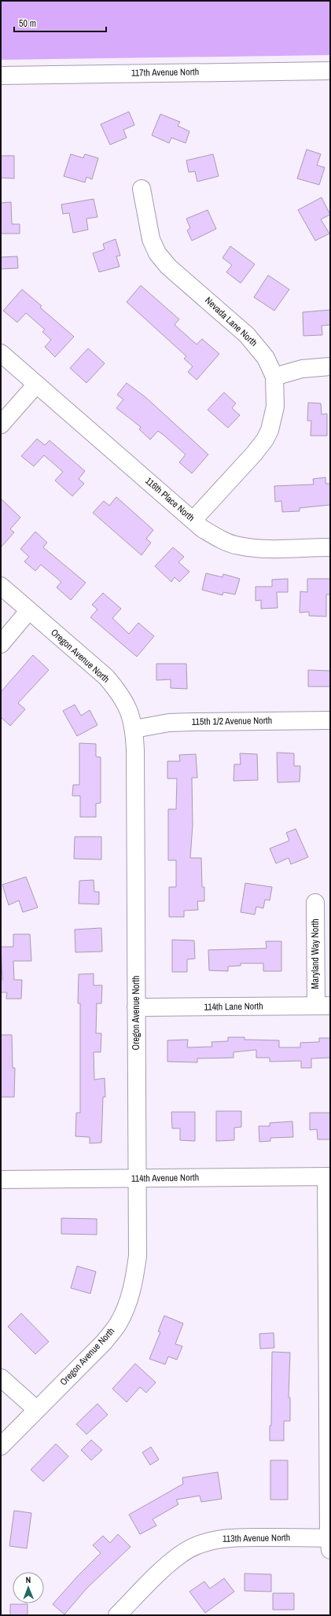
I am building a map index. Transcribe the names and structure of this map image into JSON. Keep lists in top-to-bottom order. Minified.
{"streets":{"street":["117th Avenue North","Nevada Lane North","116th Place North","Oregon Avenue North","115th 1/2 Avenue North","Maryland Way North","114th Lane North","114th Avenue North","113th Avenue North"]},"crossings":[["Nevada Lane North","116th Place North"],["Oregon Avenue North","115th 1/2 Avenue North"],["Oregon Avenue North","114th Lane North"],["Oregon Avenue North","114th Avenue North"],["Maryland Way North","114th Lane North"]],"scale_bar":"50 m","north":"top"}
